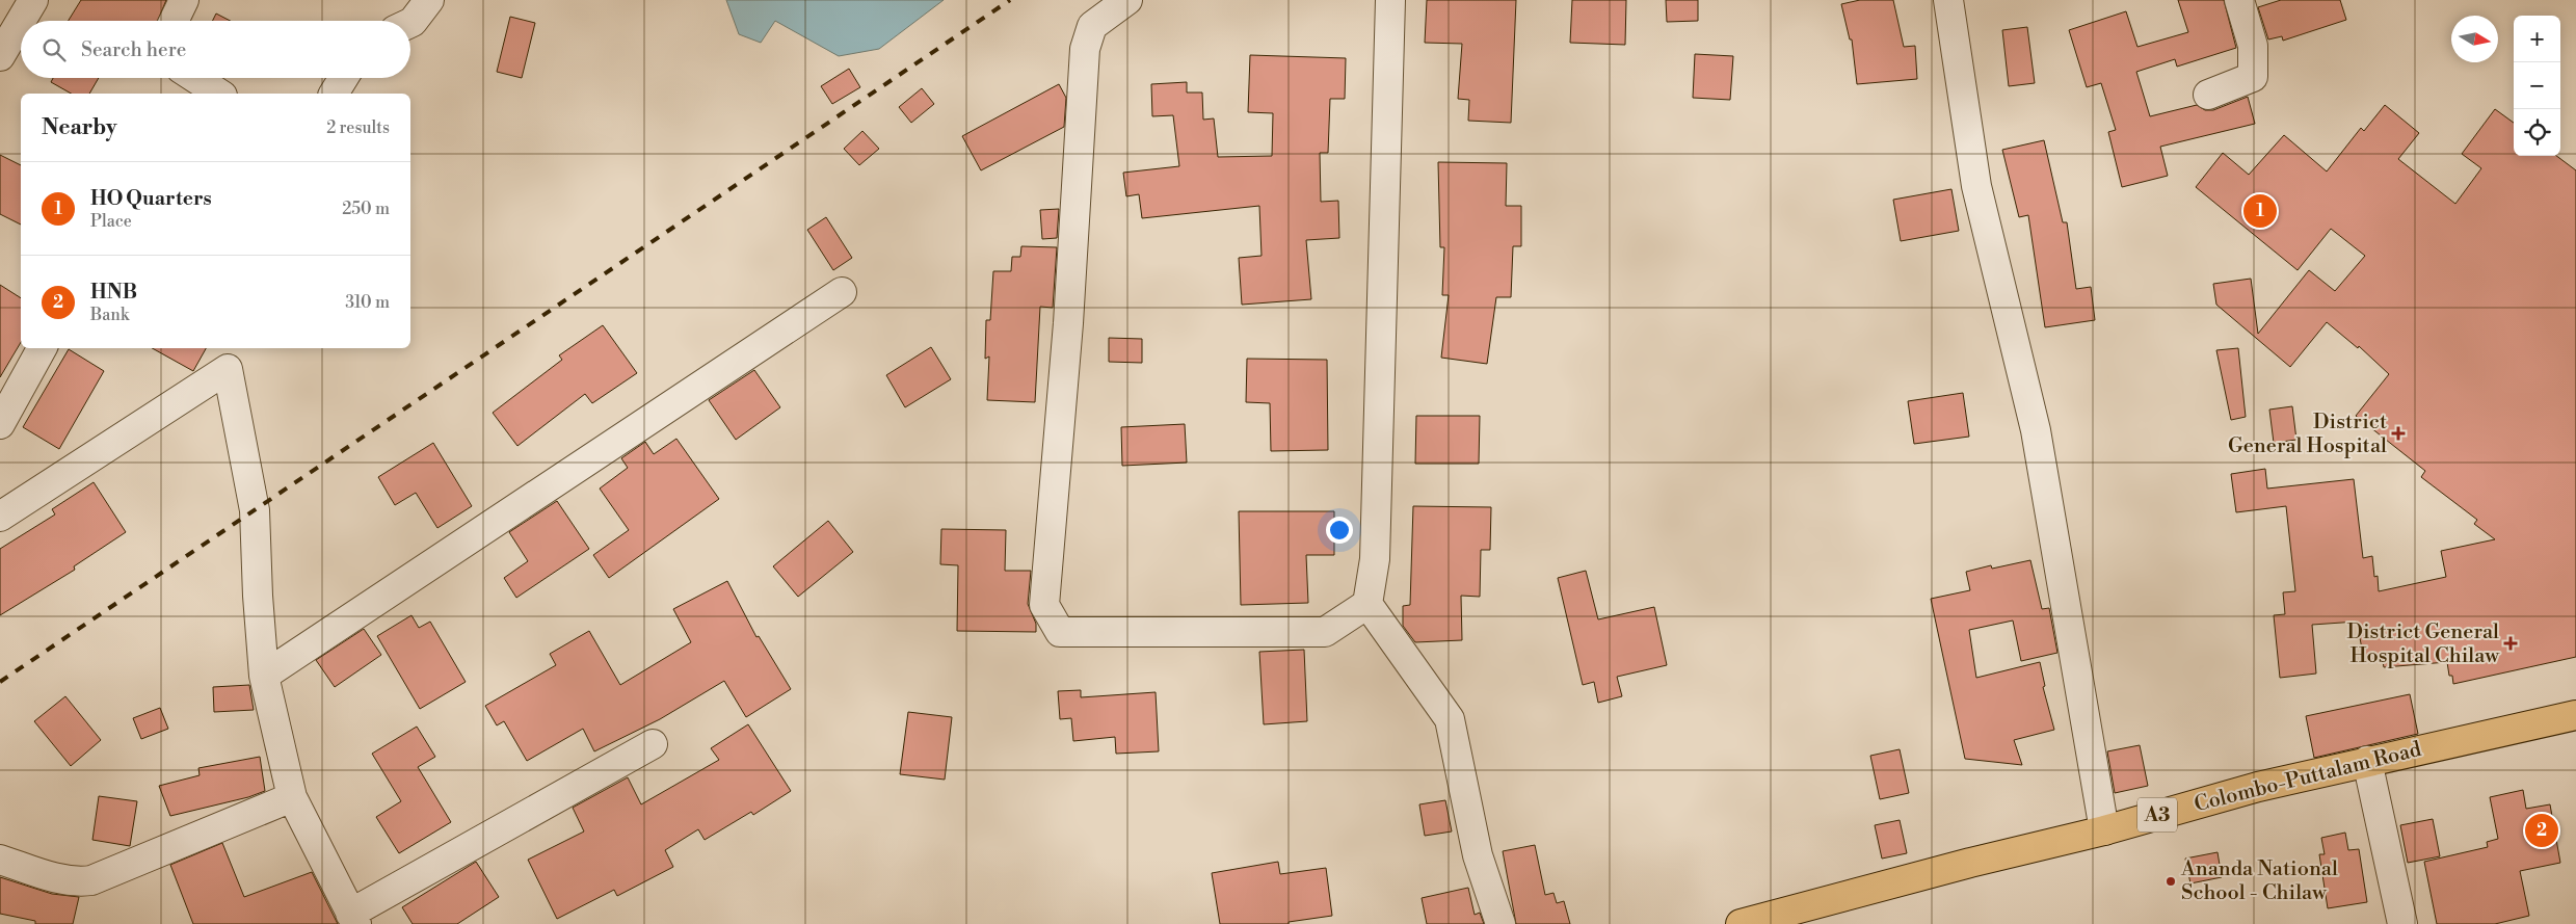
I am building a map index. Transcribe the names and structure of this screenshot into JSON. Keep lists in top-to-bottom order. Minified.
{"streets":{"highway":["Colombo-Puttalam Road","A3"]},"places":{"health":["District General Hospital","District General Hospital Chilaw"],"other":["Ananda National School - Chilaw"]},"north":"right","page":{"map_buttons":["+","−"],"search":"Search here","heading":["Nearby","2 results"],"list":[{"mark":"1","name":"HO Quarters","note":"Place","value":"250 m"},{"mark":"2","name":"HNB","note":"Bank","value":"310 m"}],"pins":["1","2"]}}
